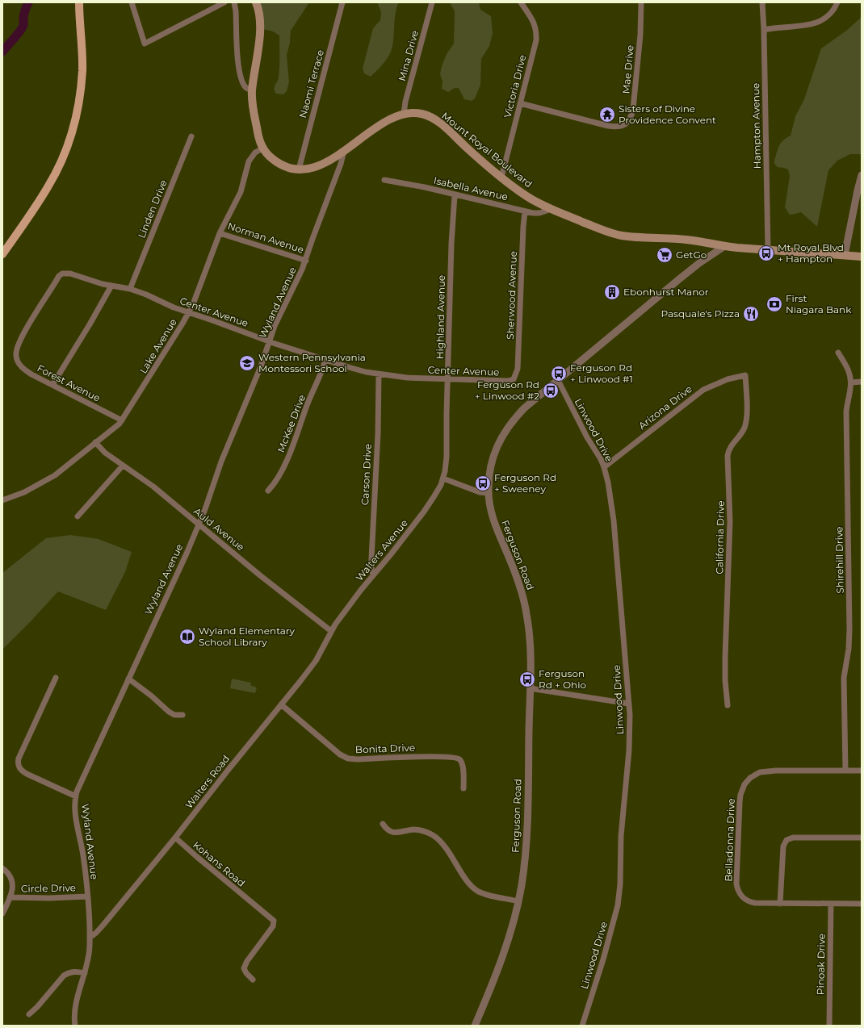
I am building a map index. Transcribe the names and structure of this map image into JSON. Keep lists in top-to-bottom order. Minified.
{"streets":{"main road":["Mount Royal Boulevard"],"street":["Mina Drive","Mae Drive","Naomi Terrace","Victoria Drive","Hampton Avenue","Isabella Avenue","Linden Drive","Norman Avenue","Sherwood Avenue","Wyland Avenue","Center Avenue","Highland Avenue","Lake Avenue","Forest Avenue","Arizona Drive","McKee Drive","Linwood Drive","Carson Drive","Auld Avenue","California Drive","Walters Avenue","Ferguson Road","Shirehill Drive","Bonita Drive","Walters Road","Belladonna Drive","Kohans Road","Circle Drive","Pinoak Drive"]},"crossings":[["Mina Drive","Mount Royal Boulevard"],["Mae Drive","Victoria Drive"],["Naomi Terrace","Mount Royal Boulevard"],["Victoria Drive","Mount Royal Boulevard"],["Hampton Avenue","Mount Royal Boulevard"],["Mount Royal Boulevard","Isabella Avenue"],["Mount Royal Boulevard","Wyland Avenue"],["Mount Royal Boulevard","Lake Avenue"],["Mount Royal Boulevard","Ferguson Road"],["Isabella Avenue","Sherwood Avenue"],["Isabella Avenue","Highland Avenue"],["Linden Drive","Center Avenue"],["Norman Avenue","Wyland Avenue"],["Norman Avenue","Lake Avenue"],["Sherwood Avenue","Center Avenue"],["Wyland Avenue","Center Avenue"],["Wyland Avenue","Auld Avenue"],["Wyland Avenue","Walters Road"],["Wyland Avenue","Circle Drive"],["Center Avenue","Highland Avenue"],["Center Avenue","Lake Avenue"],["Center Avenue","Forest Avenue"],["Center Avenue","McKee Drive"],["Center Avenue","Carson Drive"],["Highland Avenue","Walters Avenue"],["Lake Avenue","Forest Avenue"],["Lake Avenue","Auld Avenue"],["Arizona Drive","Linwood Drive"],["Arizona Drive","California Drive"],["Linwood Drive","Ferguson Road"],["Carson Drive","Walters Avenue"],["Auld Avenue","Walters Avenue"],["Auld Avenue","Walters Road"],["Walters Avenue","Walters Road"],["Shirehill Drive","Belladonna Drive"],["Bonita Drive","Walters Road"],["Walters Road","Kohans Road"],["Belladonna Drive","Pinoak Drive"]],"places":{"temple":["Sisters of Divine Providence Convent"],"bus stop":["Mt Royal Blvd + Hampton","Ferguson Rd + Linwood #1","Ferguson Rd + Linwood #2","Ferguson Rd + Sweeney","Ferguson Rd + Ohio"],"supermarket":["GetGo"],"building":["Ebonhurst Manor"],"bank":["First Niagara Bank"],"restaurant":["Pasquale's Pizza"],"school or university":["Western Pennsylvania Montessori School"],"library":["Wyland Elementary School Library"]}}
